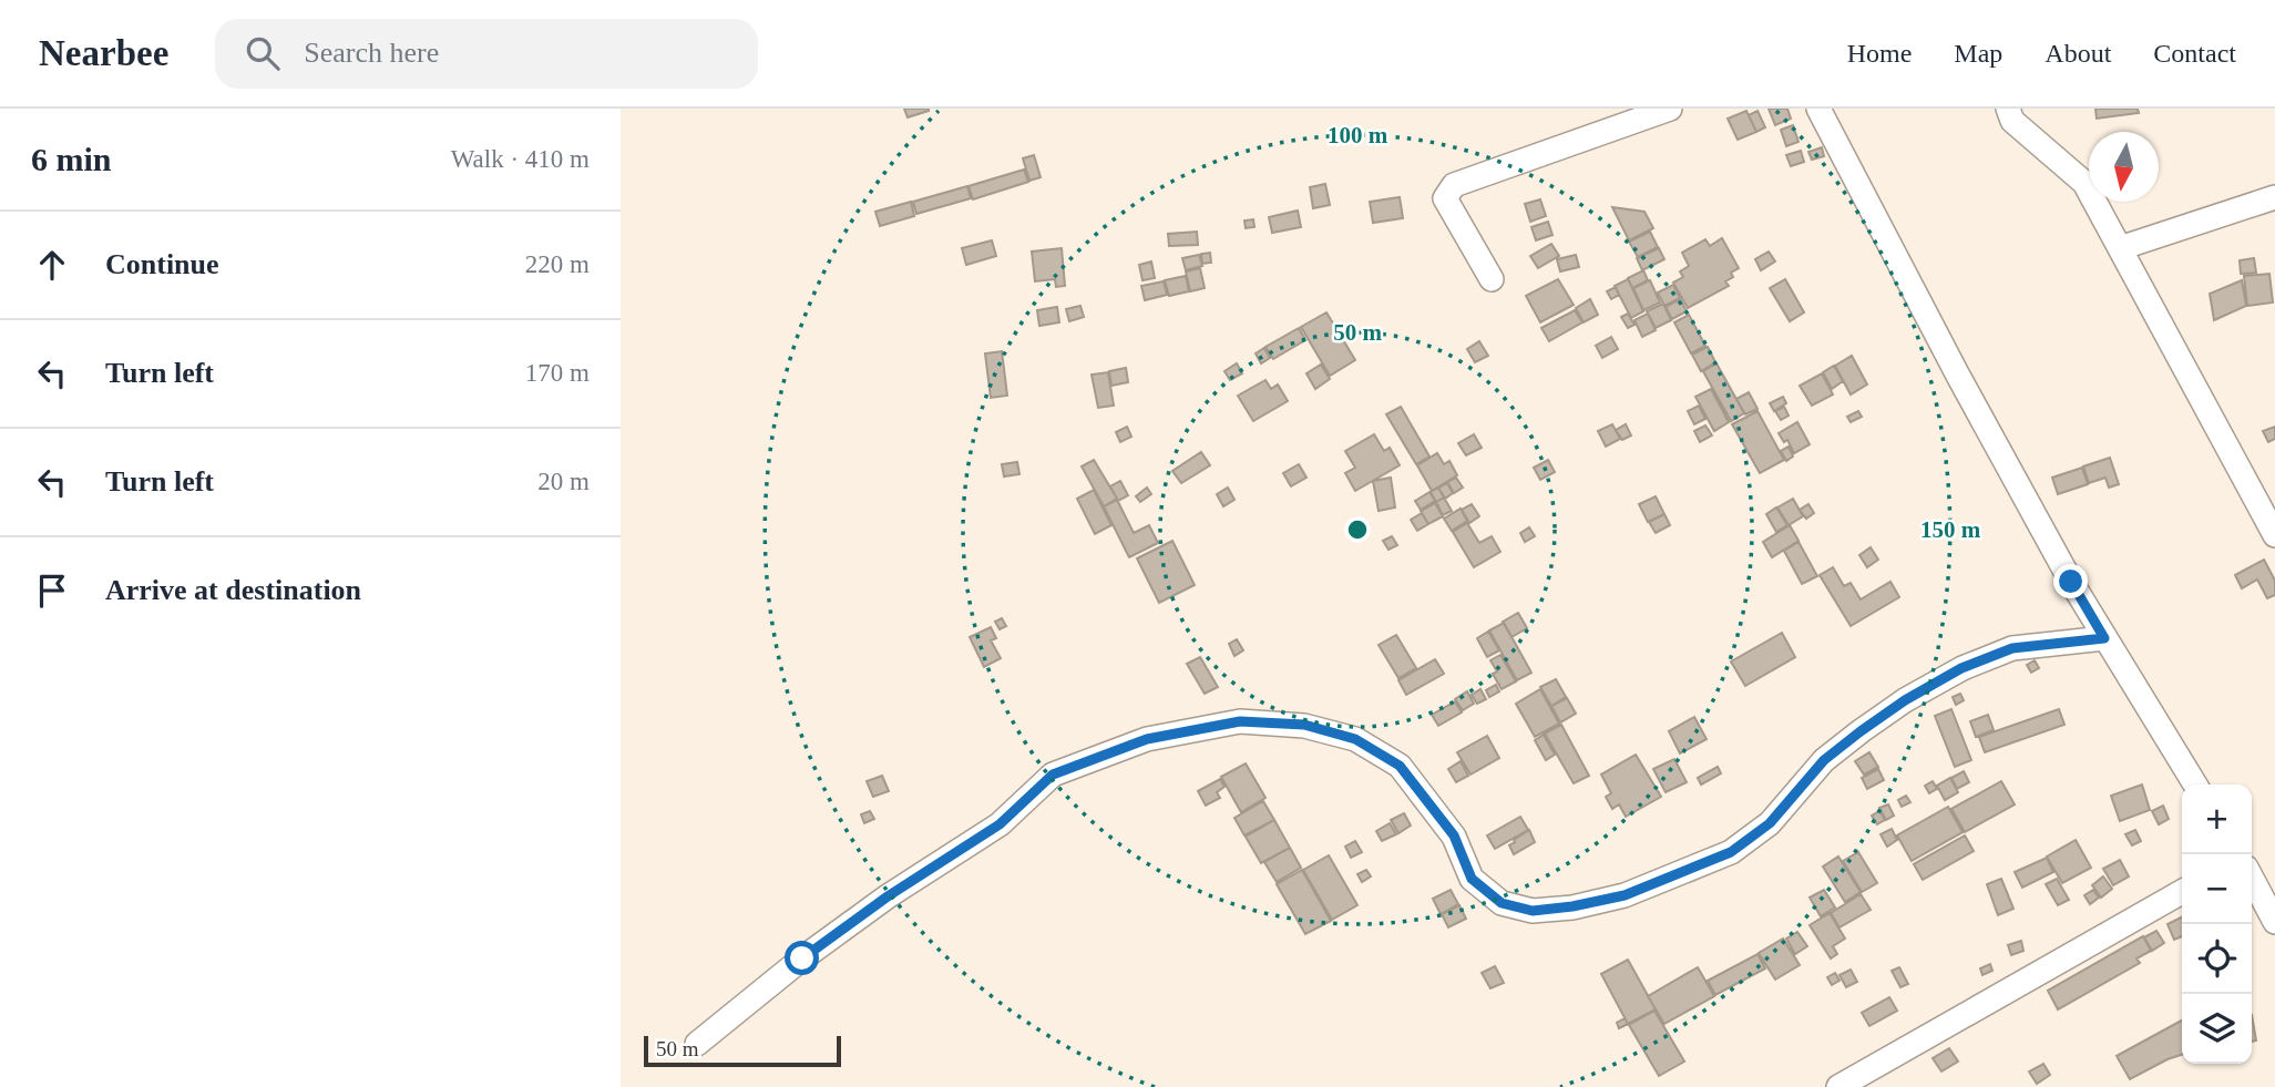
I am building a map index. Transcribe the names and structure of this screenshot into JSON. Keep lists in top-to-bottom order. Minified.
{"scale_bar":"50 m","north":"bottom","page":{"header":"Nearbee","search":"Search here","nav":["Home","Map","About","Contact"],"heading":["6 min","Walk · 410 m"],"list":[["Continue","220 m"],["Turn left","170 m"],["Turn left","20 m"],"Arrive at destination"],"map_buttons":["+","−"],"scale":"50 m"},"rings":["100 m","50 m","150 m"]}
